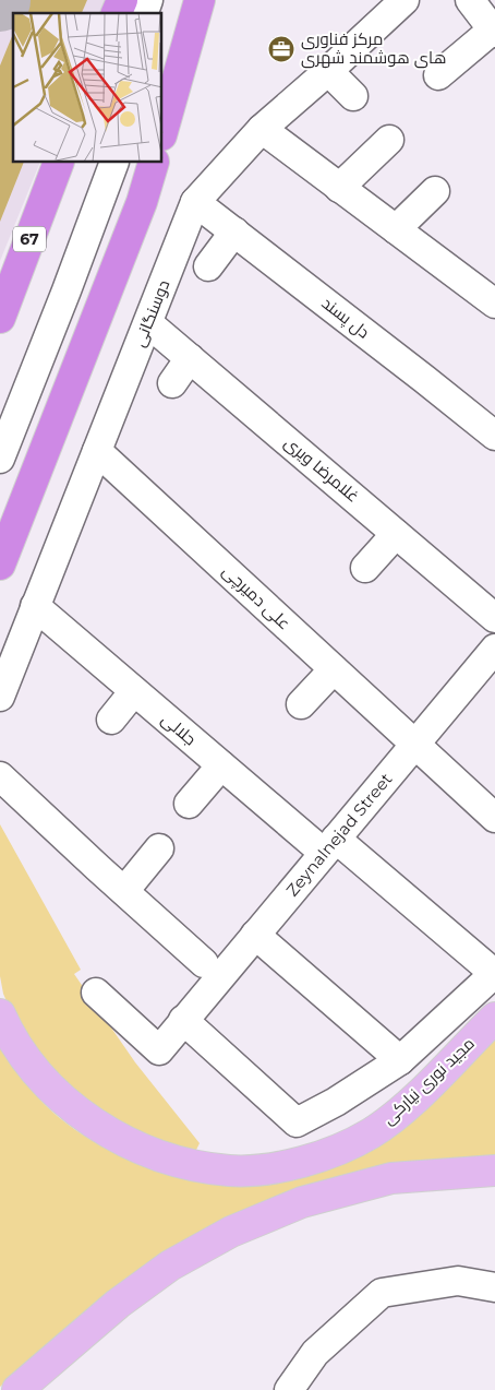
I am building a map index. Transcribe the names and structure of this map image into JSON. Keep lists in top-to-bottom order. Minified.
{"streets":{"highway":["67"],"main road":["مجید نوری نیارکی"],"street":["دوسنگانی","دل پسند","غلامرضا ویری","علی دمیرچی","جلالی","Zeynalnejad Street"]},"crossings":[["دوسنگانی","دل پسند"],["دوسنگانی","غلامرضا ویری"],["دوسنگانی","علی دمیرچی"],["دوسنگانی","جلالی"],["علی دمیرچی","Zeynalnejad Street"],["جلالی","Zeynalnejad Street"]],"places":{"office":["مرکز فناوری های هوشمند شهری"]}}
